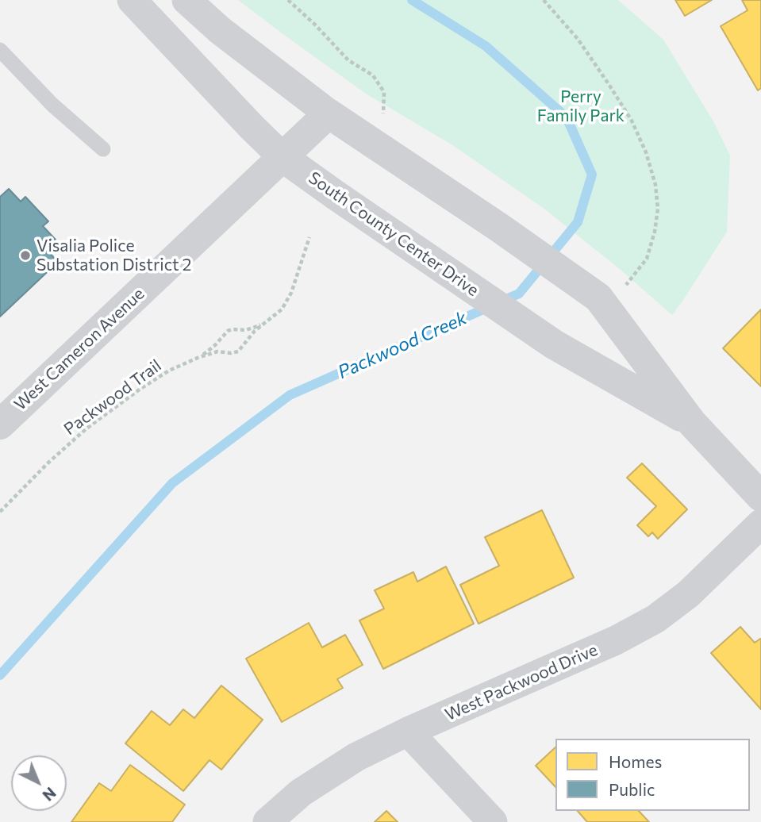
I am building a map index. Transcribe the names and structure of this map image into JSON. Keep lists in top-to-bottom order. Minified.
{"streets":{"street":["South County Center Drive","West Cameron Avenue","West Packwood Drive"],"path":["Packwood Trail"]},"crossings":[["South County Center Drive","West Cameron Avenue"]],"water":["Packwood Creek"],"parks":["Perry Family Park"],"places":["Visalia Police Substation District 2"],"legend":["Homes","Public"],"north":"bottom right"}
